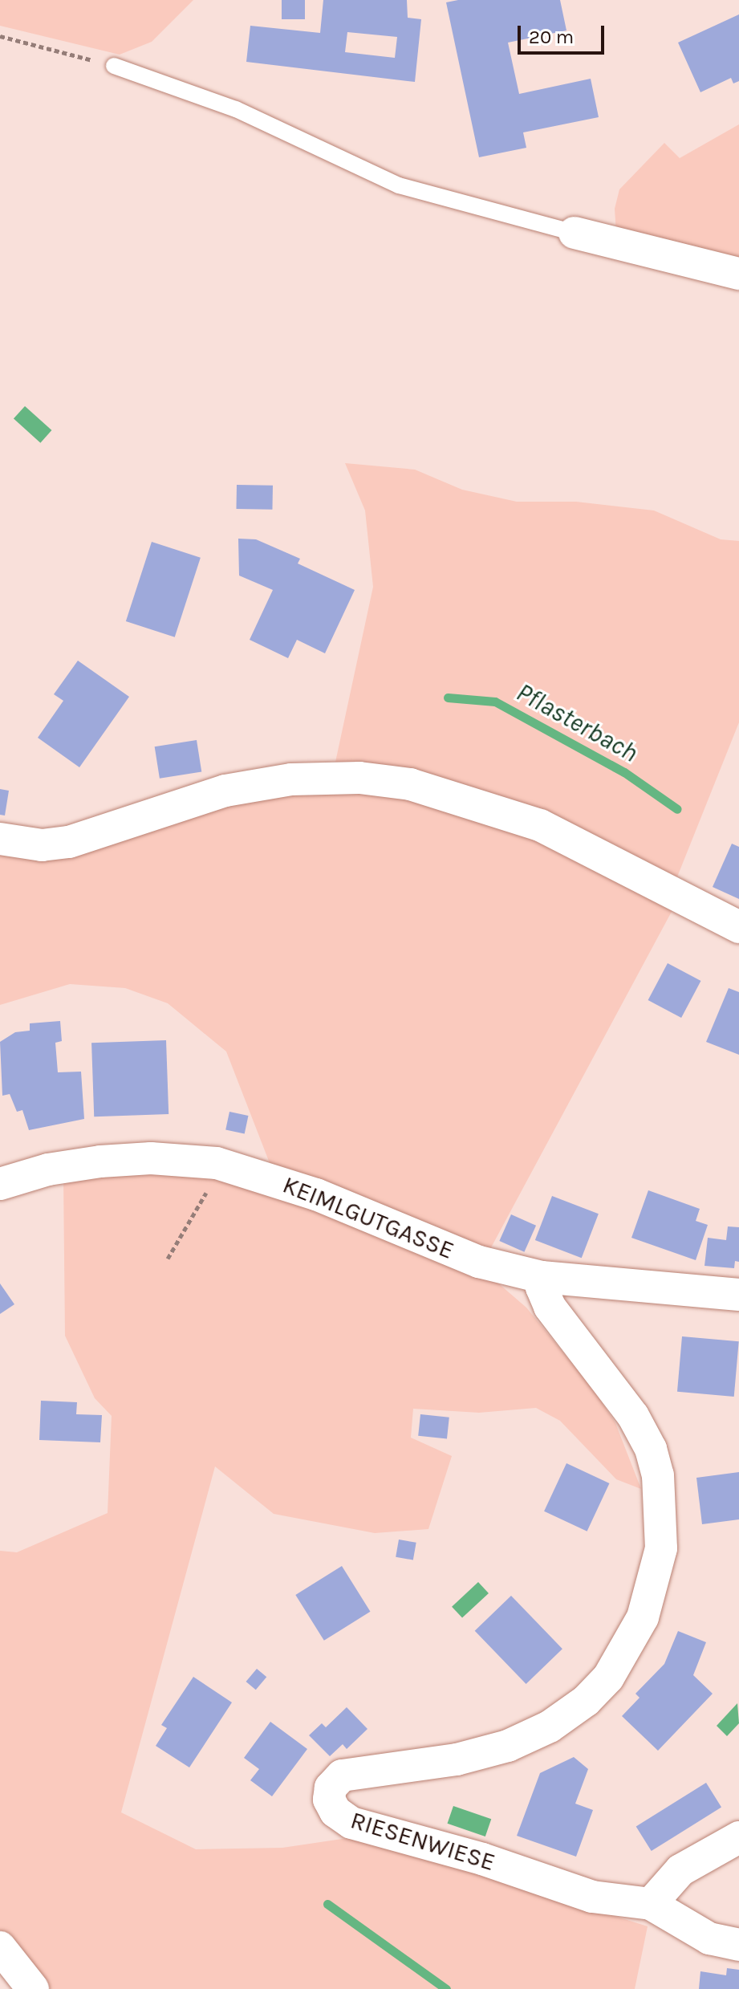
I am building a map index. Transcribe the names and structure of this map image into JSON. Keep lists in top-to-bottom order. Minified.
{"streets":{"street":["KEIMLGUTGASSE","RIESENWIESE"]},"crossings":[["KEIMLGUTGASSE","RIESENWIESE"]],"water":["Pflasterbach"],"scale_bar":"20 m"}
